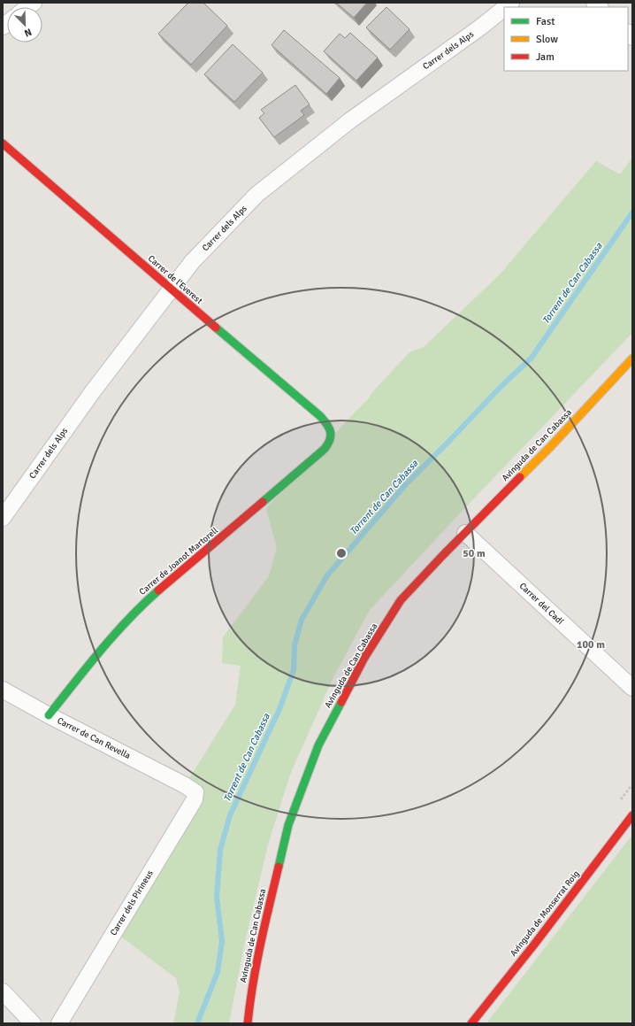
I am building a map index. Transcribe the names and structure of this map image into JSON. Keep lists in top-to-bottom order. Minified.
{"streets":{"street":["Carrer dels Alps","Carrer de l'Everest","Avinguda de Can Cabassa","Carrer de Joanot Martorell","Carrer del Cadí","Carrer de Can Revella","Carrer dels Pirineus","Avinguda de Monserrat Roig"]},"crossings":[["Carrer dels Alps","Carrer de l'Everest"],["Carrer de l'Everest","Carrer de Joanot Martorell"],["Avinguda de Can Cabassa","Carrer del Cadí"],["Carrer de Joanot Martorell","Carrer de Can Revella"],["Carrer de Can Revella","Carrer dels Pirineus"]],"water":["Torrent de Can Cabassa"],"legend":["Fast","Slow","Jam"],"north":"bottom right","rings":["50 m","100 m"]}
